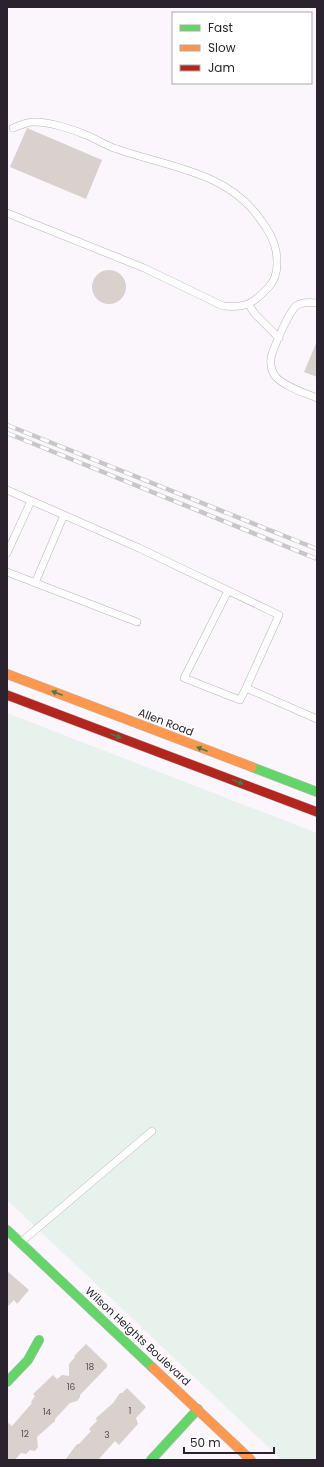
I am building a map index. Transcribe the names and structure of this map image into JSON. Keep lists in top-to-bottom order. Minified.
{"streets":{"main road":["Allen Road","Wilson Heights Boulevard"]},"house_numbers":["18","16","1","14","12","3"],"legend":["Fast","Slow","Jam"],"scale_bar":"50 m"}
